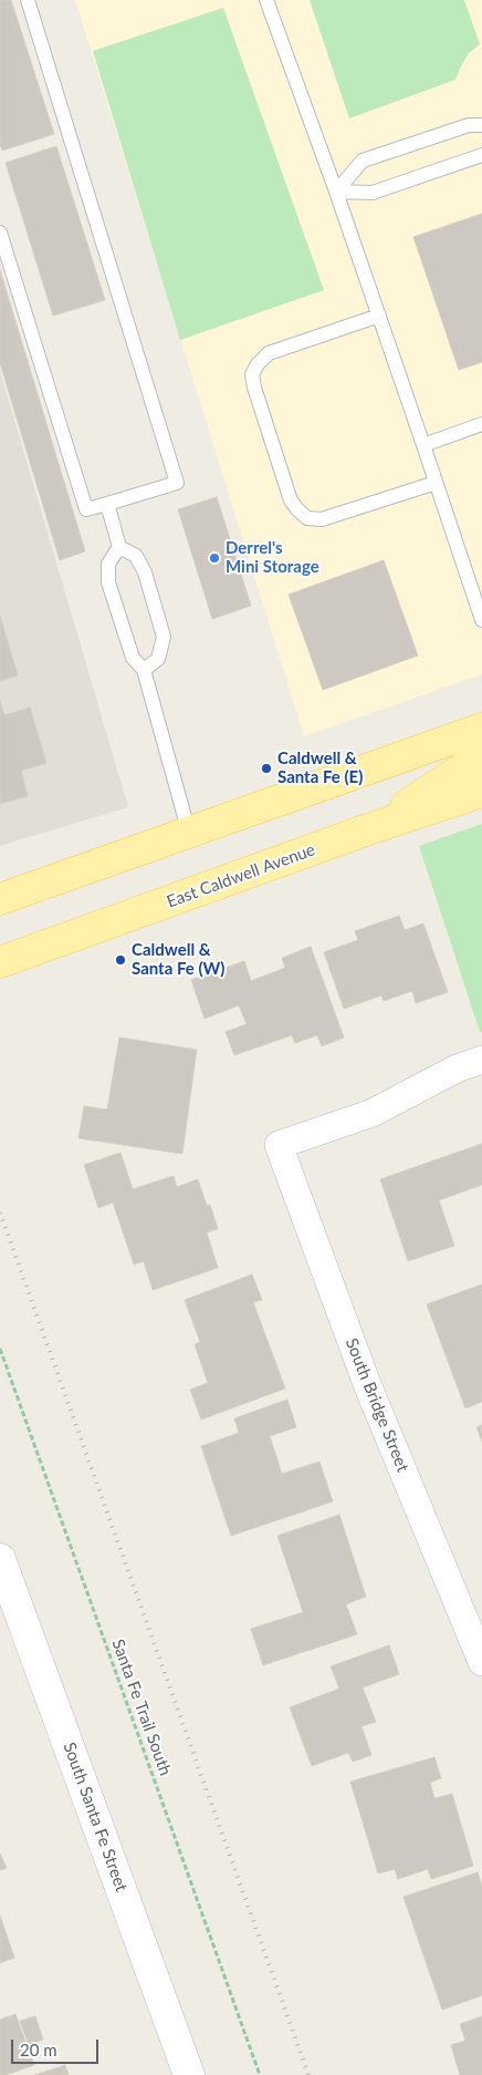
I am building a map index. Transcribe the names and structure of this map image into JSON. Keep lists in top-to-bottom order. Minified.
{"streets":{"main road":["East Caldwell Avenue"],"street":["South Bridge Street","South Santa Fe Street"],"path":["Santa Fe Trail South"]},"places":["Derrel's Mini Storage","Caldwell & Santa Fe (E)","Caldwell & Santa Fe (W)"],"scale_bar":"20 m"}
